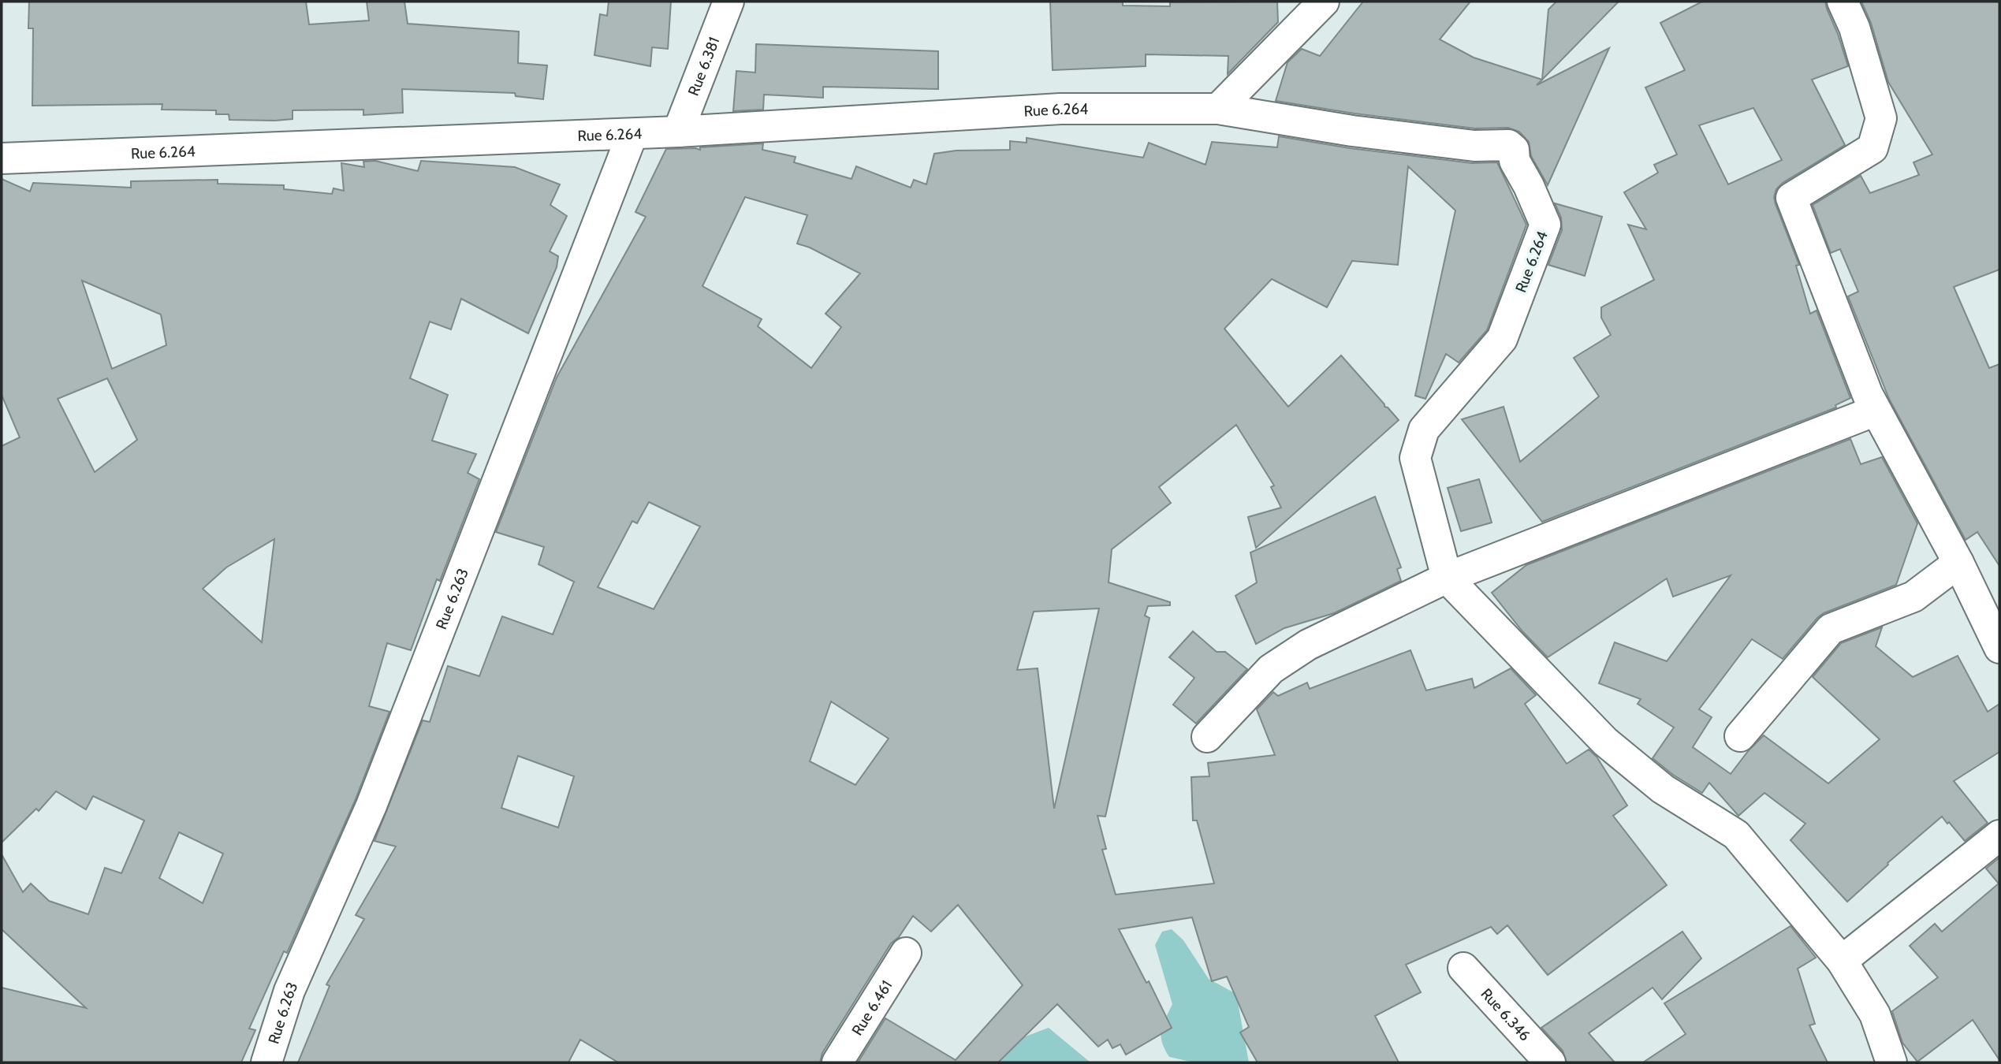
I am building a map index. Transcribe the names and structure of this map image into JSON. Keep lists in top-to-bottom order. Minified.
{"streets":{"street":["Rue 6.381","Rue 6.264","Rue 6.263","Rue 6.461","Rue 6.346"]},"crossings":[["Rue 6.381","Rue 6.264"],["Rue 6.264","Rue 6.263"]]}
